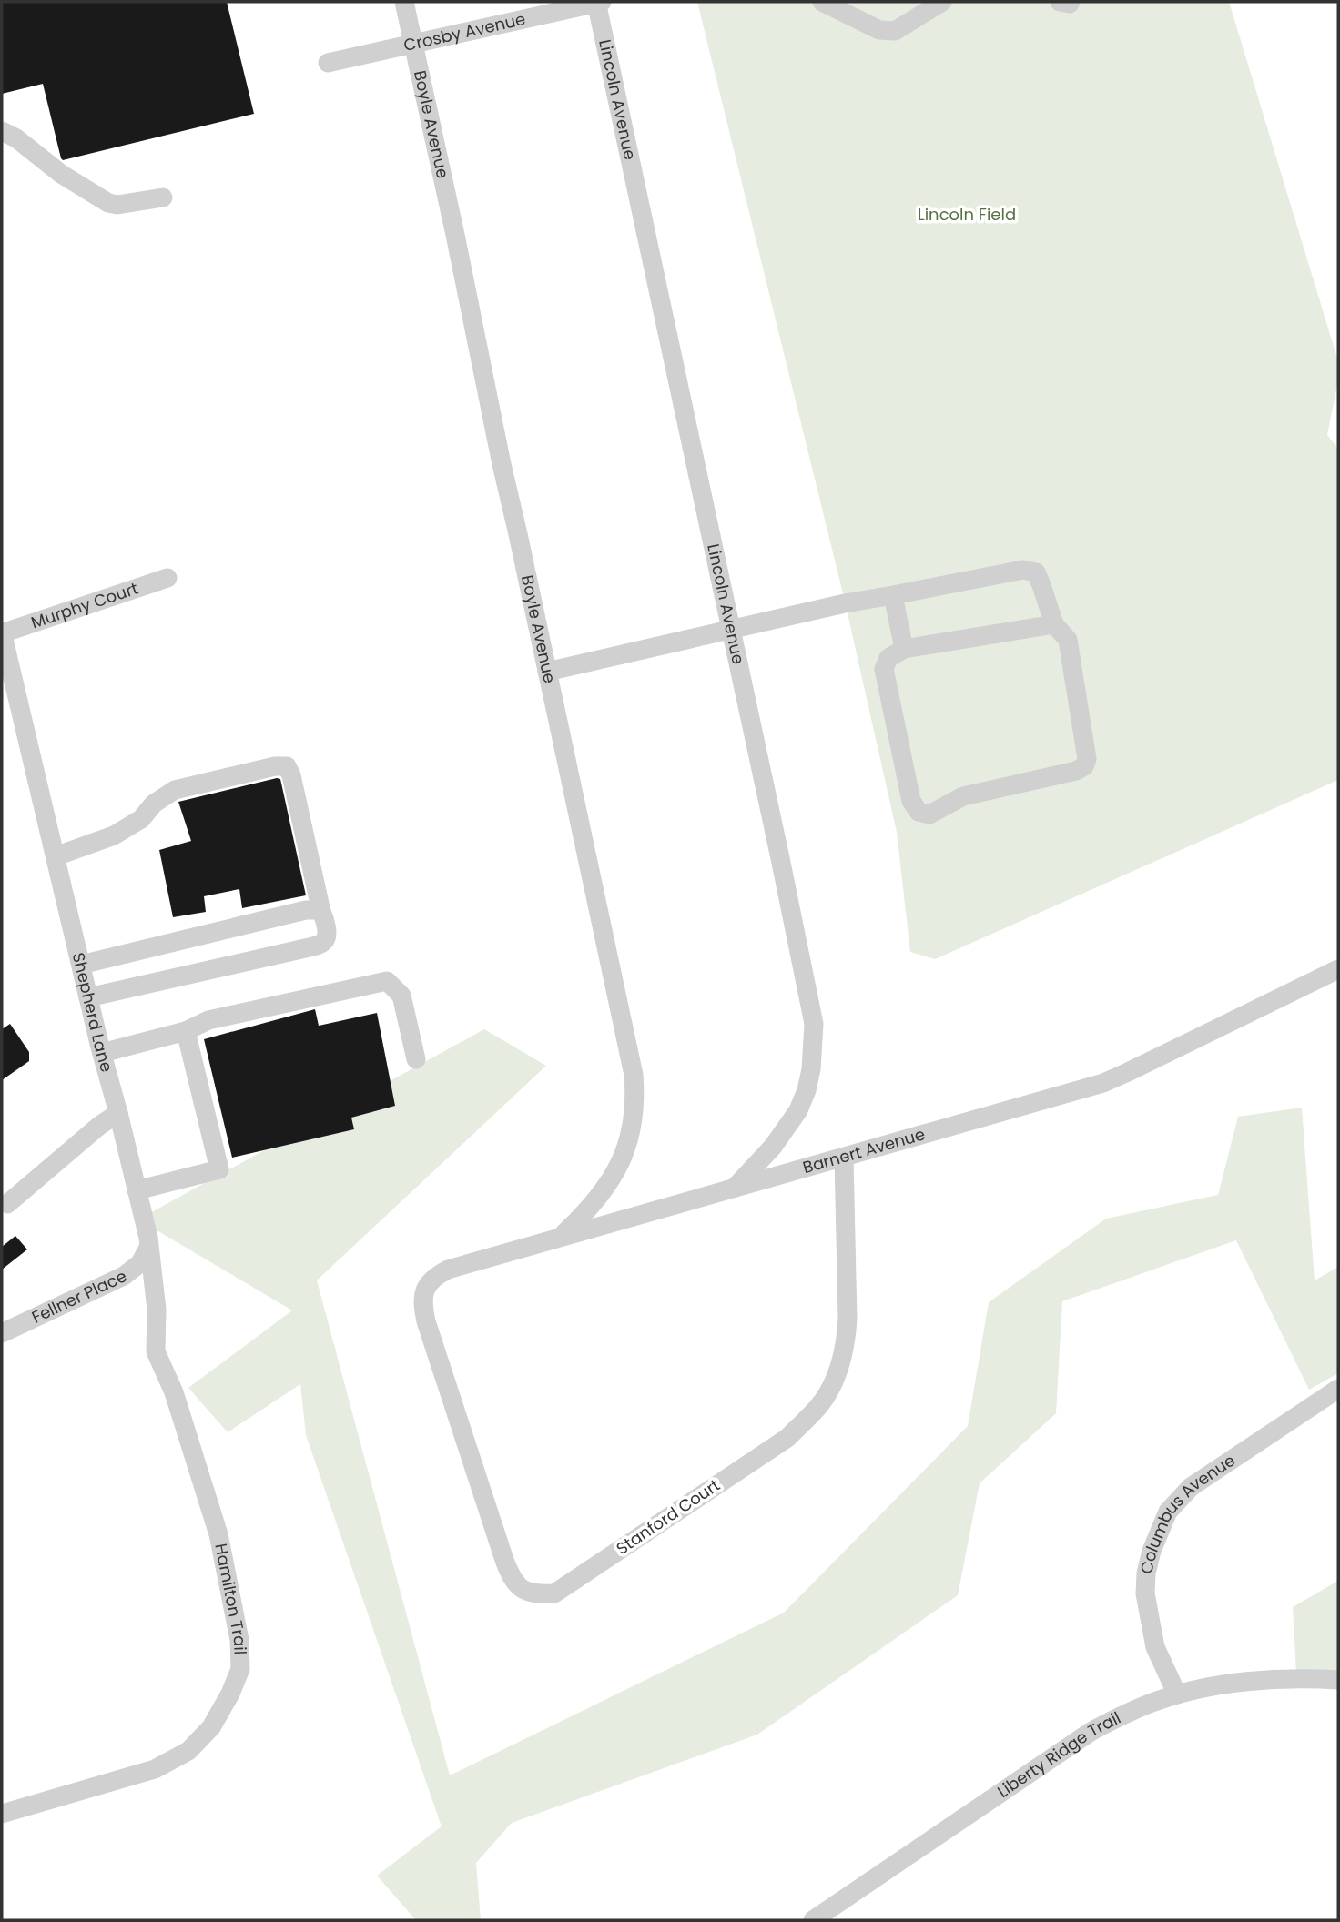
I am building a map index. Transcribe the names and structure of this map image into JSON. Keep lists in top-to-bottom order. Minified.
{"streets":{"street":["Crosby Avenue","Lincoln Avenue","Boyle Avenue","Murphy Court","Shepherd Lane","Barnert Avenue","Fellner Place","Stanford Court","Columbus Avenue","Hamilton Trail","Liberty Ridge Trail"]},"crossings":[["Crosby Avenue","Lincoln Avenue"],["Crosby Avenue","Boyle Avenue"],["Lincoln Avenue","Barnert Avenue"],["Boyle Avenue","Barnert Avenue"],["Murphy Court","Shepherd Lane"],["Shepherd Lane","Fellner Place"],["Shepherd Lane","Hamilton Trail"],["Barnert Avenue","Stanford Court"],["Columbus Avenue","Liberty Ridge Trail"]],"parks":["Lincoln Field"]}
